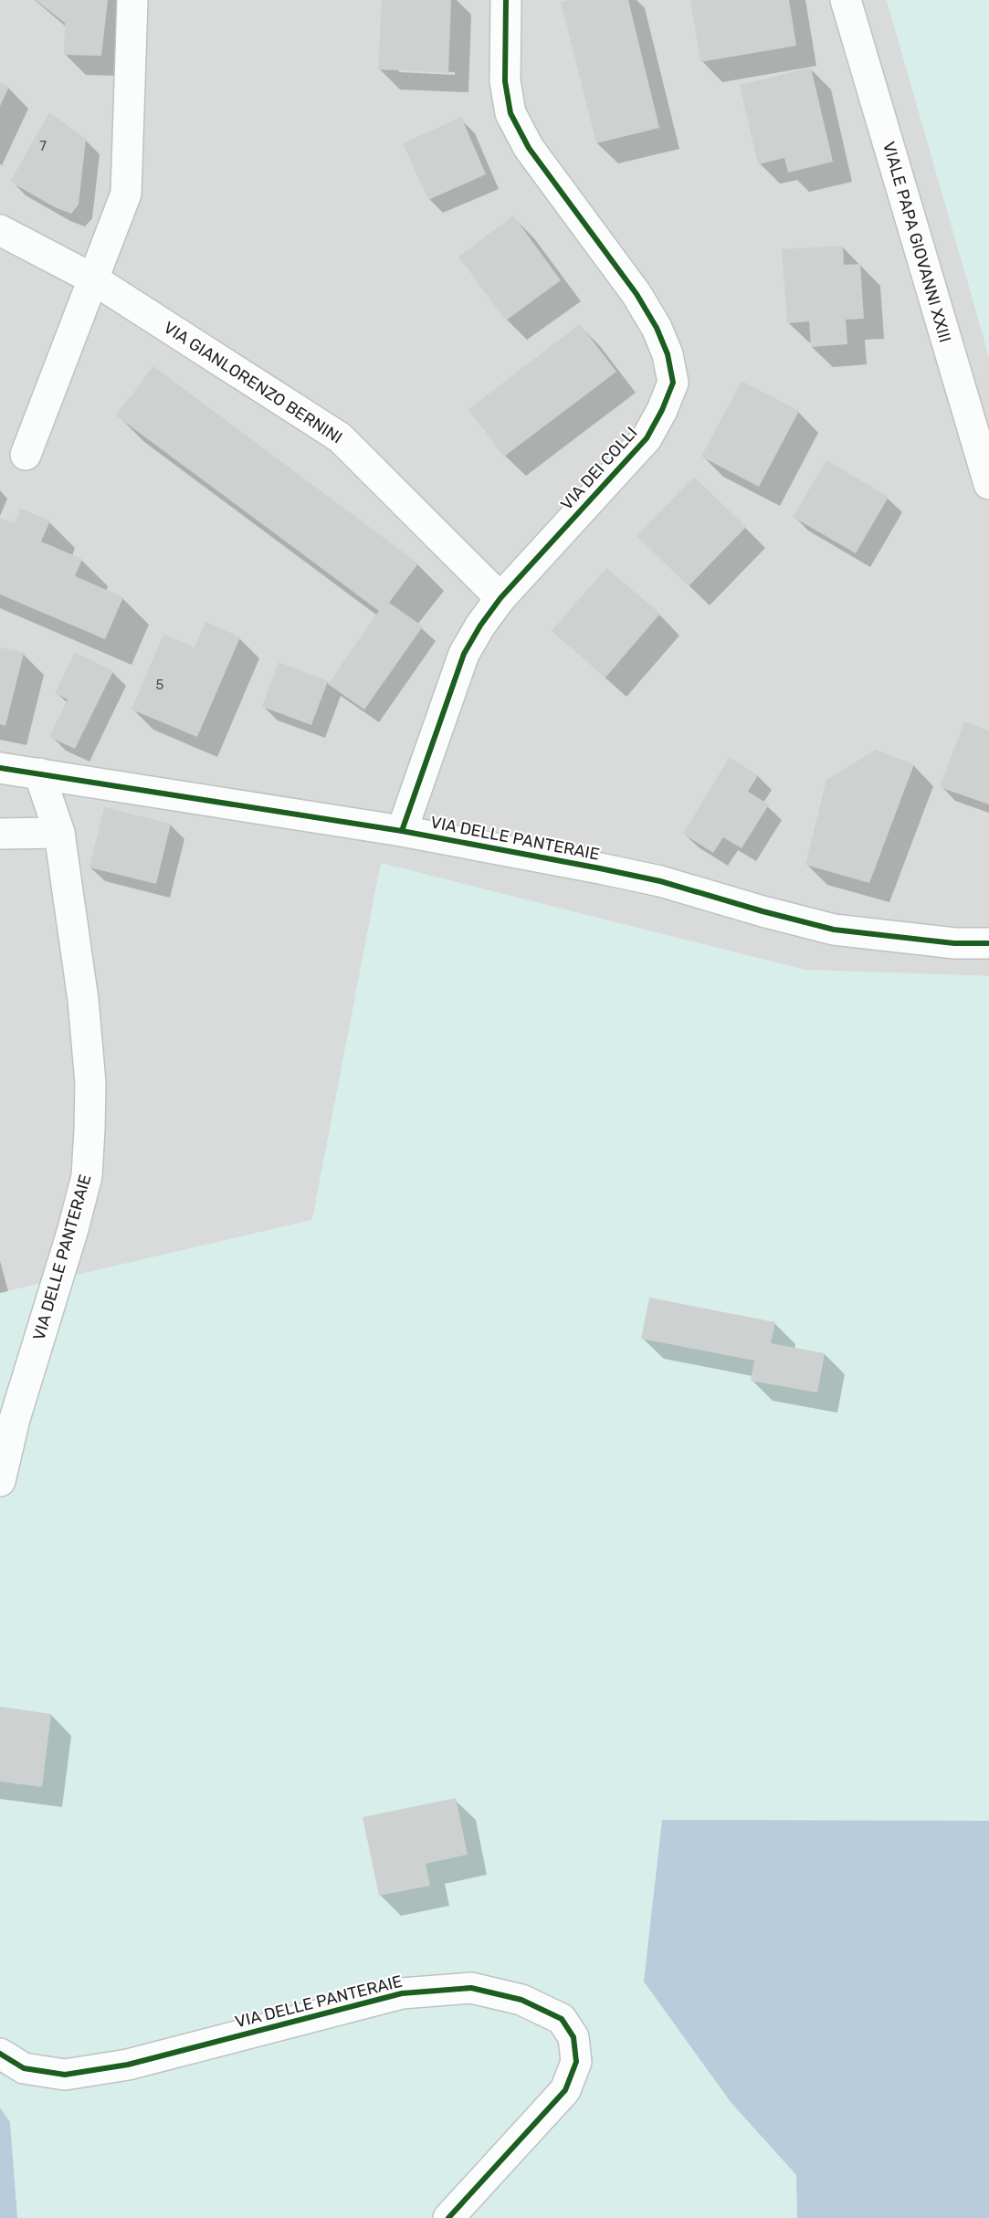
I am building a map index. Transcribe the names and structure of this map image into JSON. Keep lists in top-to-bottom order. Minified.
{"streets":{"street":["VIALE PAPA GIOVANNI XXIII","VIA GIANLORENZO BERNINI","VIA DEI COLLI","VIA DELLE PANTERAIE"]},"crossings":[["VIA GIANLORENZO BERNINI","VIA DEI COLLI"],["VIA DEI COLLI","VIA DELLE PANTERAIE"]],"house_numbers":["7","5"]}
